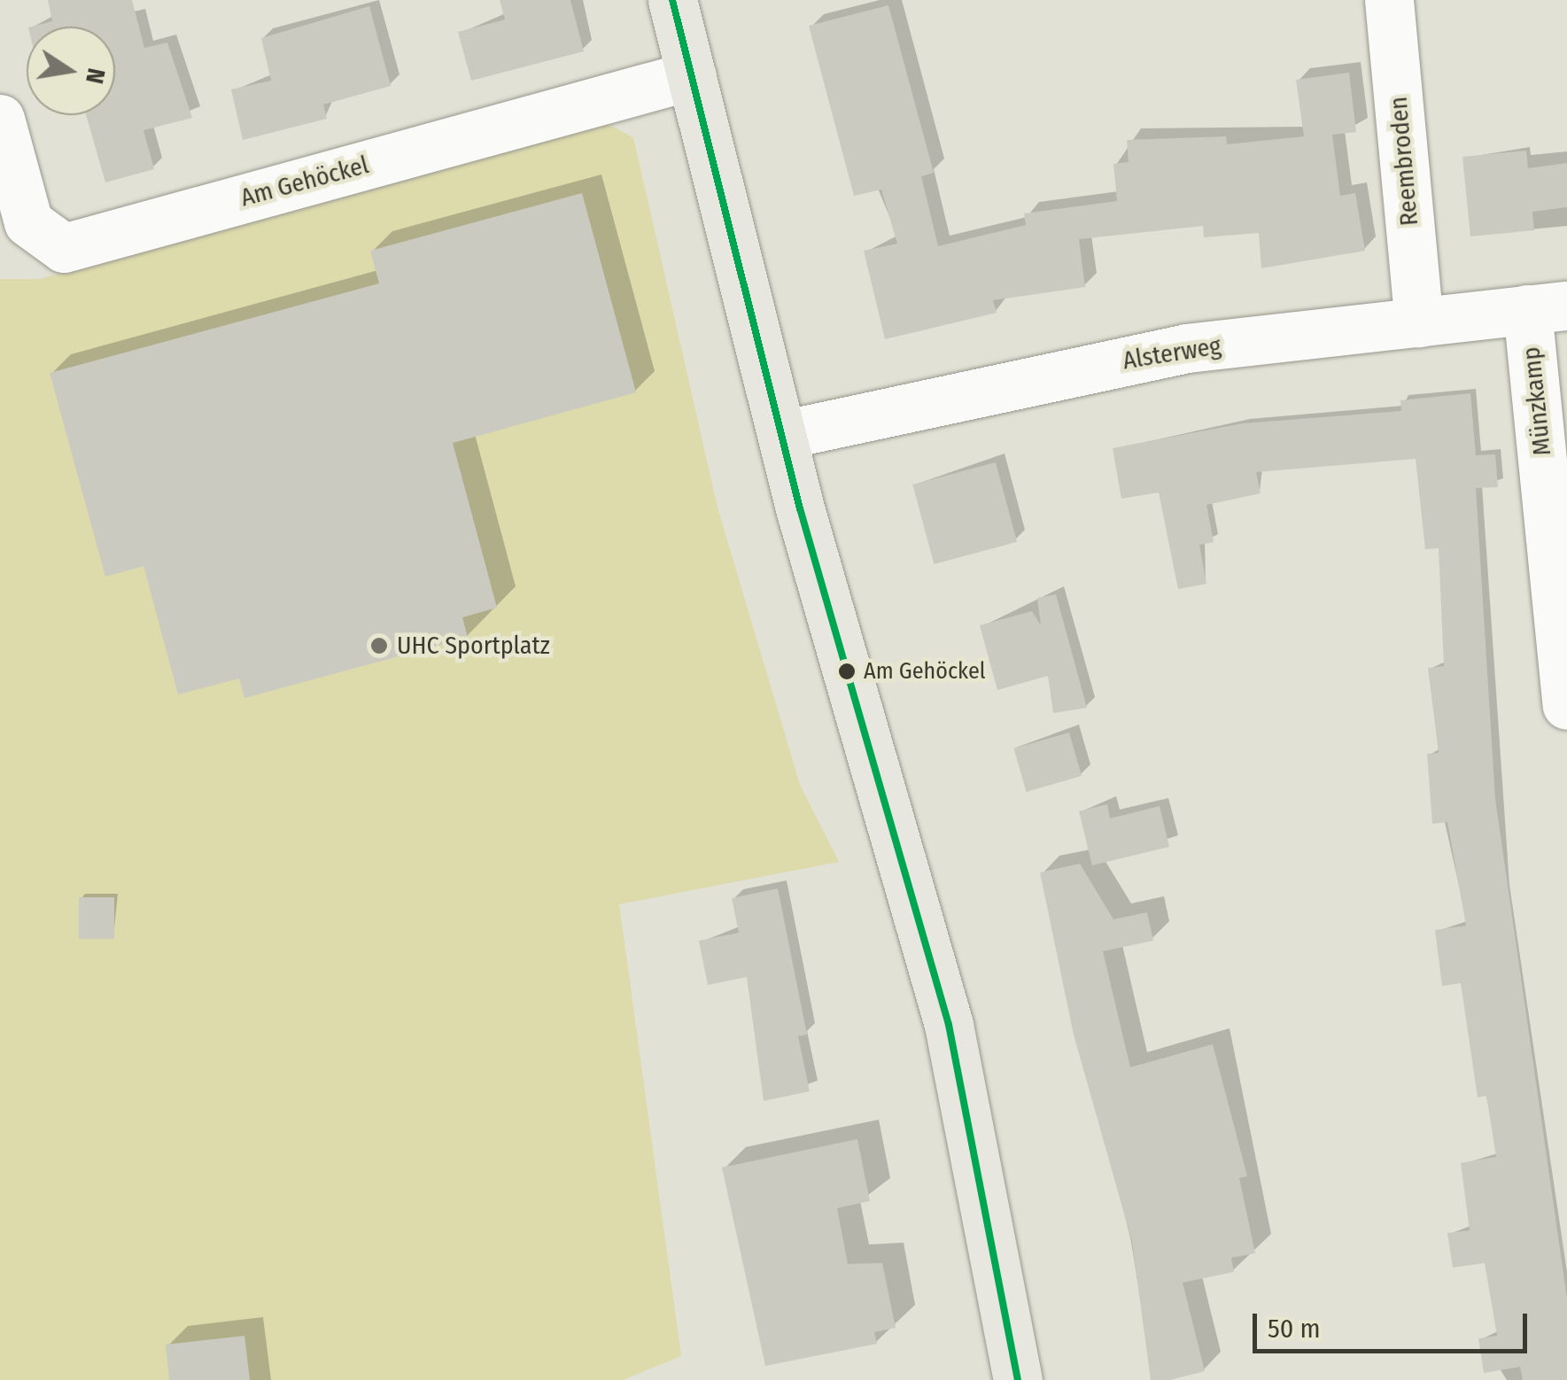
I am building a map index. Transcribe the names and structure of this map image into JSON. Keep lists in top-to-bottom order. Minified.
{"streets":{"street":["Reembroden","Am Gehöckel","Alsterweg","Münzkamp"]},"crossings":[["Reembroden","Alsterweg"],["Alsterweg","Münzkamp"]],"places":["UHC Sportplatz","Am Gehöckel"],"scale_bar":"50 m","north":"right"}
